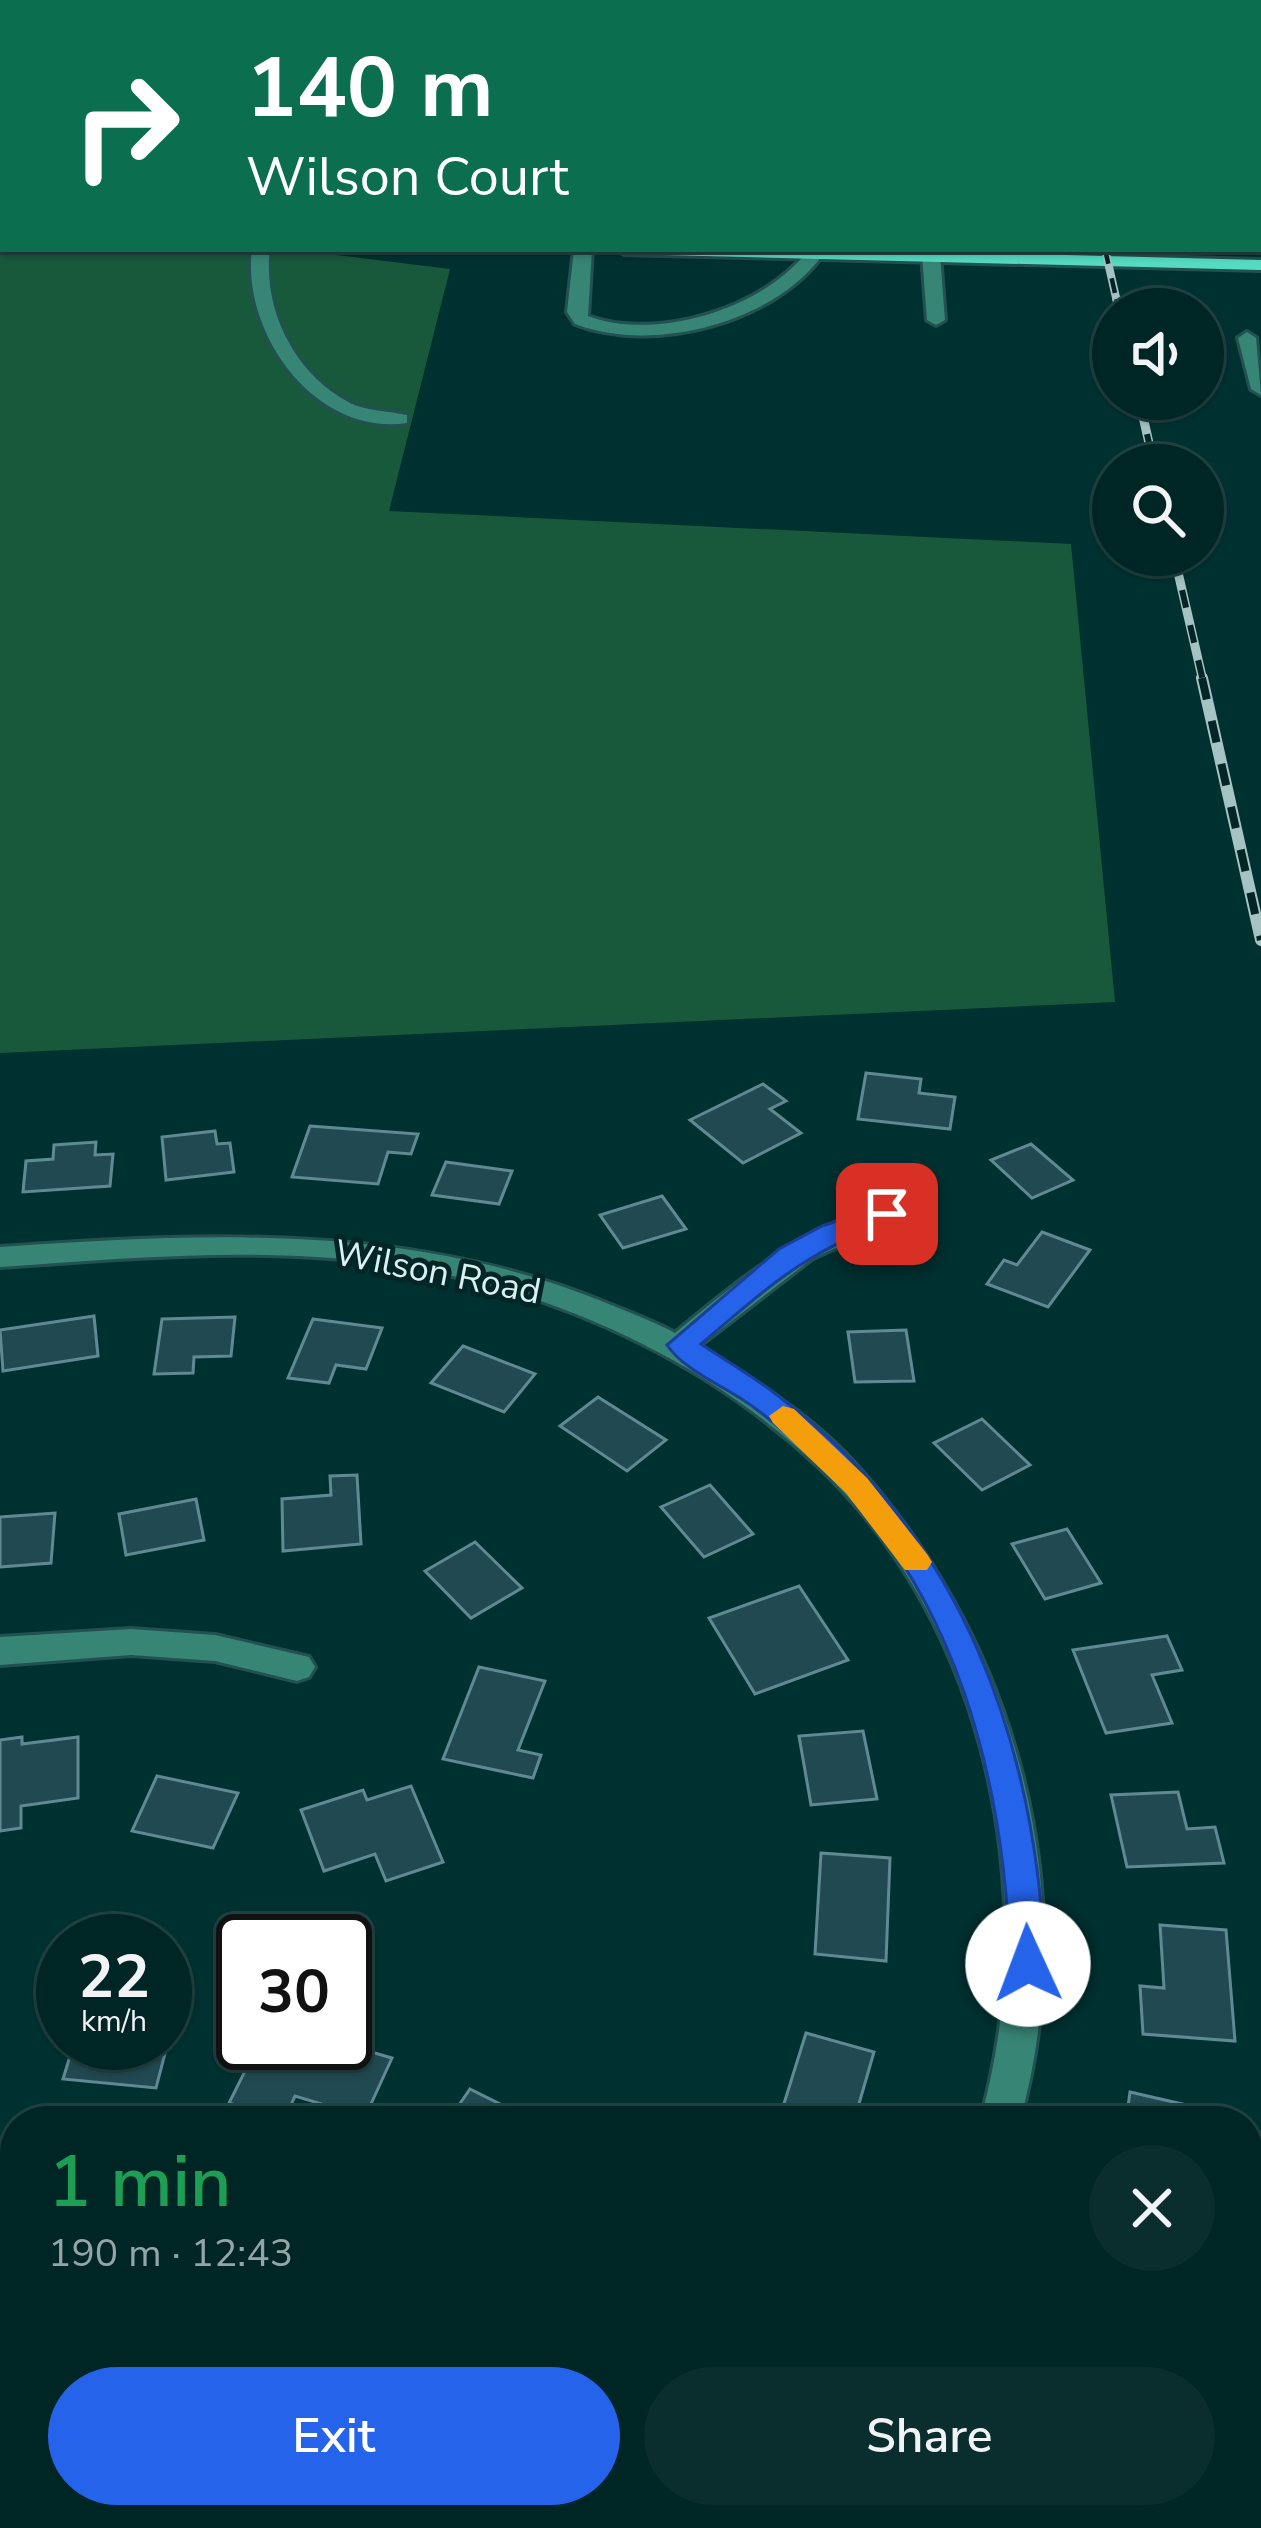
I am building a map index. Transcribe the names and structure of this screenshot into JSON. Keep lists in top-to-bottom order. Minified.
{"streets":{"street":["Wilson Road"]},"page":{"turn":["140 m","Wilson Court"],"speed":"22 km/h","limit":"30","heading":["1 min","190 m · 12:43"],"buttons":["Exit","Share"]}}
